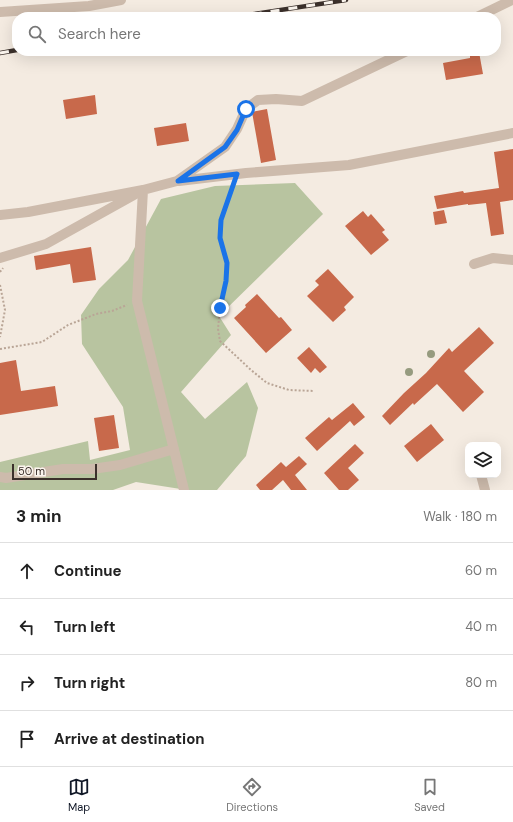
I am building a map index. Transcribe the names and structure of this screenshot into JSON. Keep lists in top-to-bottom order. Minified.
{"scale_bar":"50 m","page":{"search":"Search here","scale":"50 m","heading":["3 min","Walk · 180 m"],"list":[["Continue","60 m"],["Turn left","40 m"],["Turn right","80 m"],"Arrive at destination"],"nav":["Map","Directions","Saved"]}}
